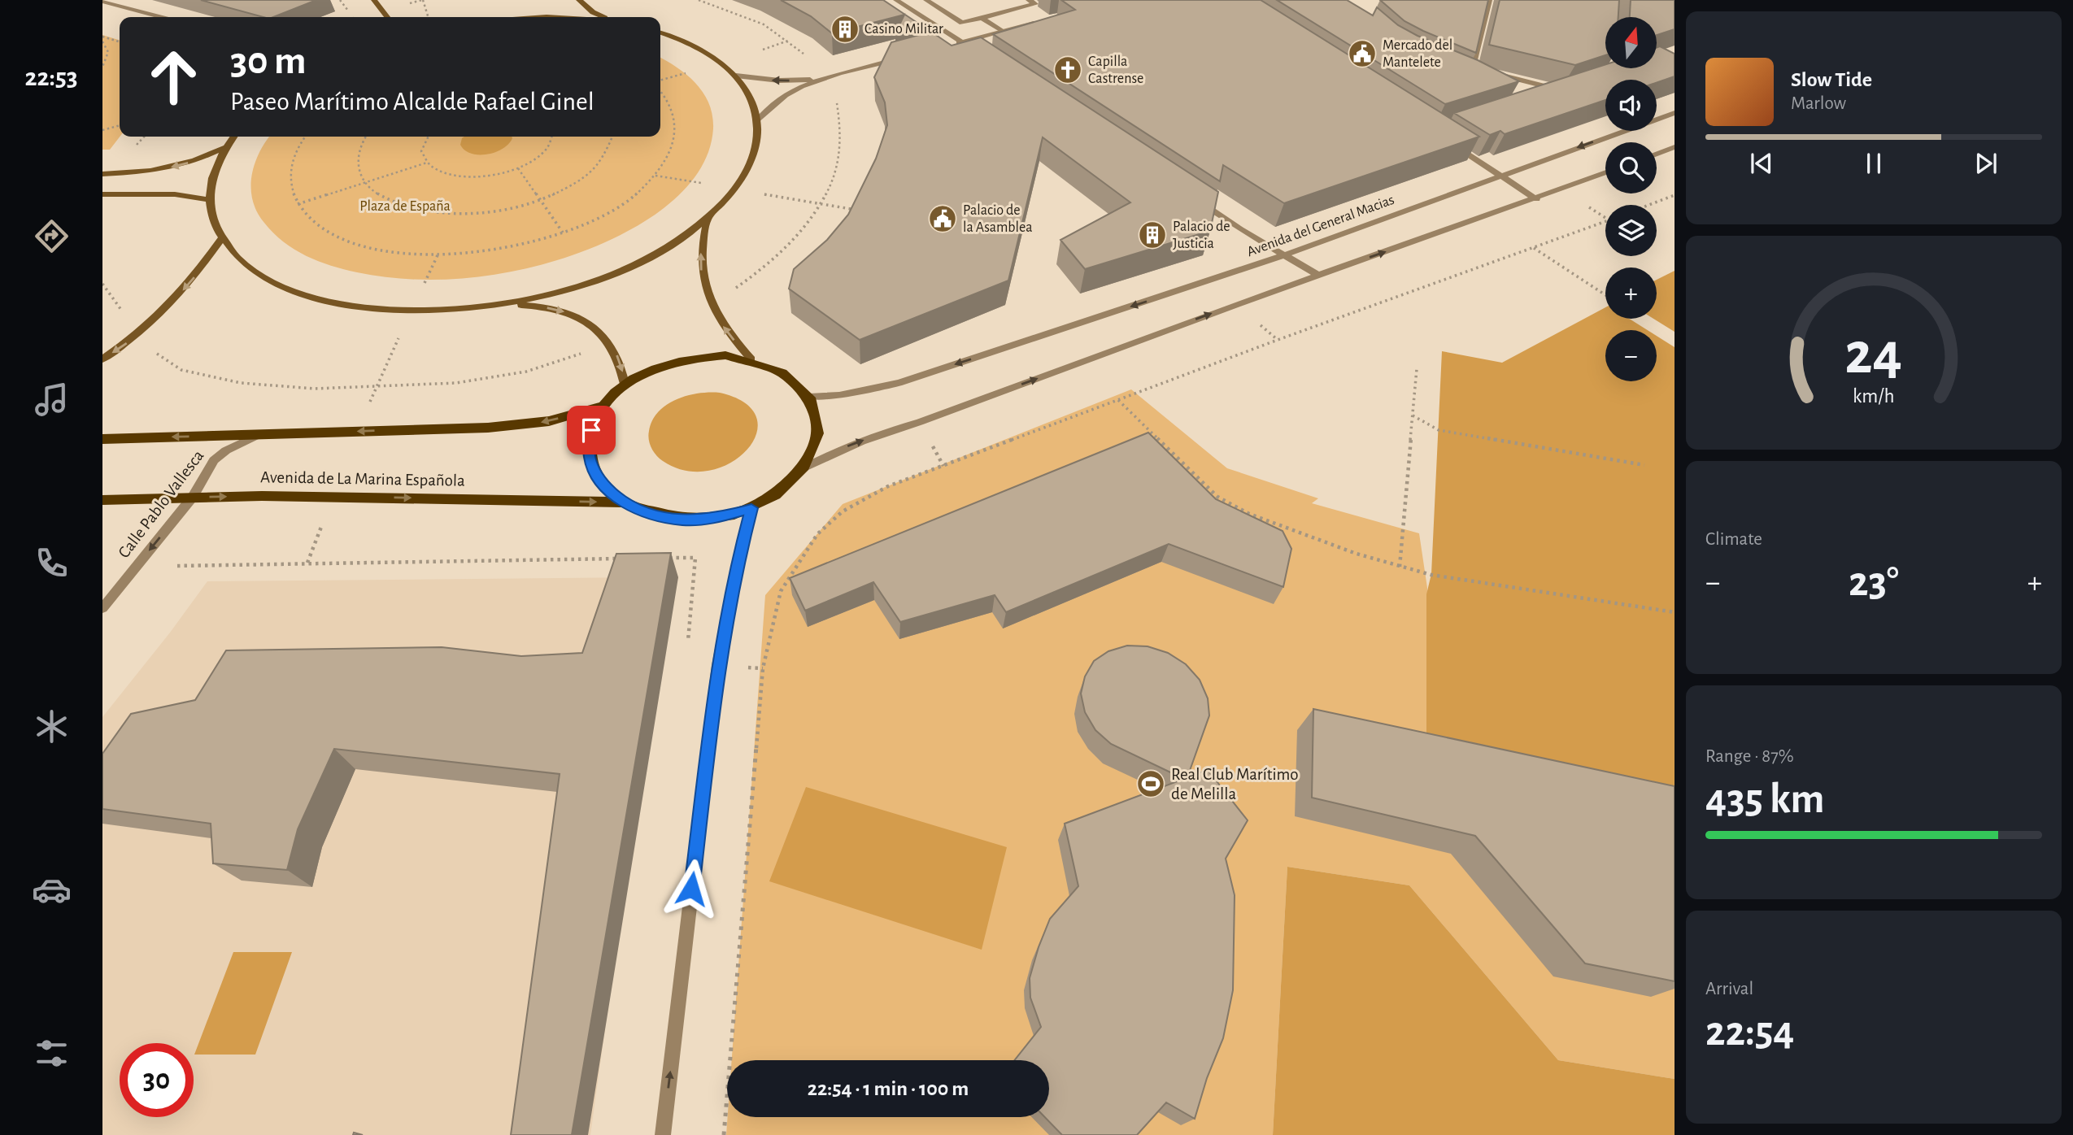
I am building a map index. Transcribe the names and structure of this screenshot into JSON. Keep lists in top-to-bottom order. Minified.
{"streets":{"main road":["Avenida de La Marina Española"],"street":["Avenida del General Macias","Calle Pablo Vallesca"]},"crossings":[["Avenida del General Macias","Avenida de La Marina Española"],["Avenida de La Marina Española","Calle Pablo Vallesca"]],"one_way":["Calle Pablo Vallesca"],"parks":["Plaza de España"],"places":{"building":["Casino Militar","Palacio de Justicia"],"public building":["Mercado del Mantelete","Palacio de la Asamblea"],"church":["Capilla Castrense"],"sports":["Real Club Marítimo de Melilla"]},"north":"top","page":{"tabs":"22:53","map_buttons":["+","−"],"turn":["30 m","Paseo Marítimo Alcalde Rafael Ginel"],"song":["Slow Tide","Marlow"],"tile":["Climate",["Range · 87%","435 km"],["Arrival","22:54"]],"heat":["−","23°","+"],"limit":"30","trip":"22:54 · 1 min · 100 m","gauge":["24","km/h"]}}
